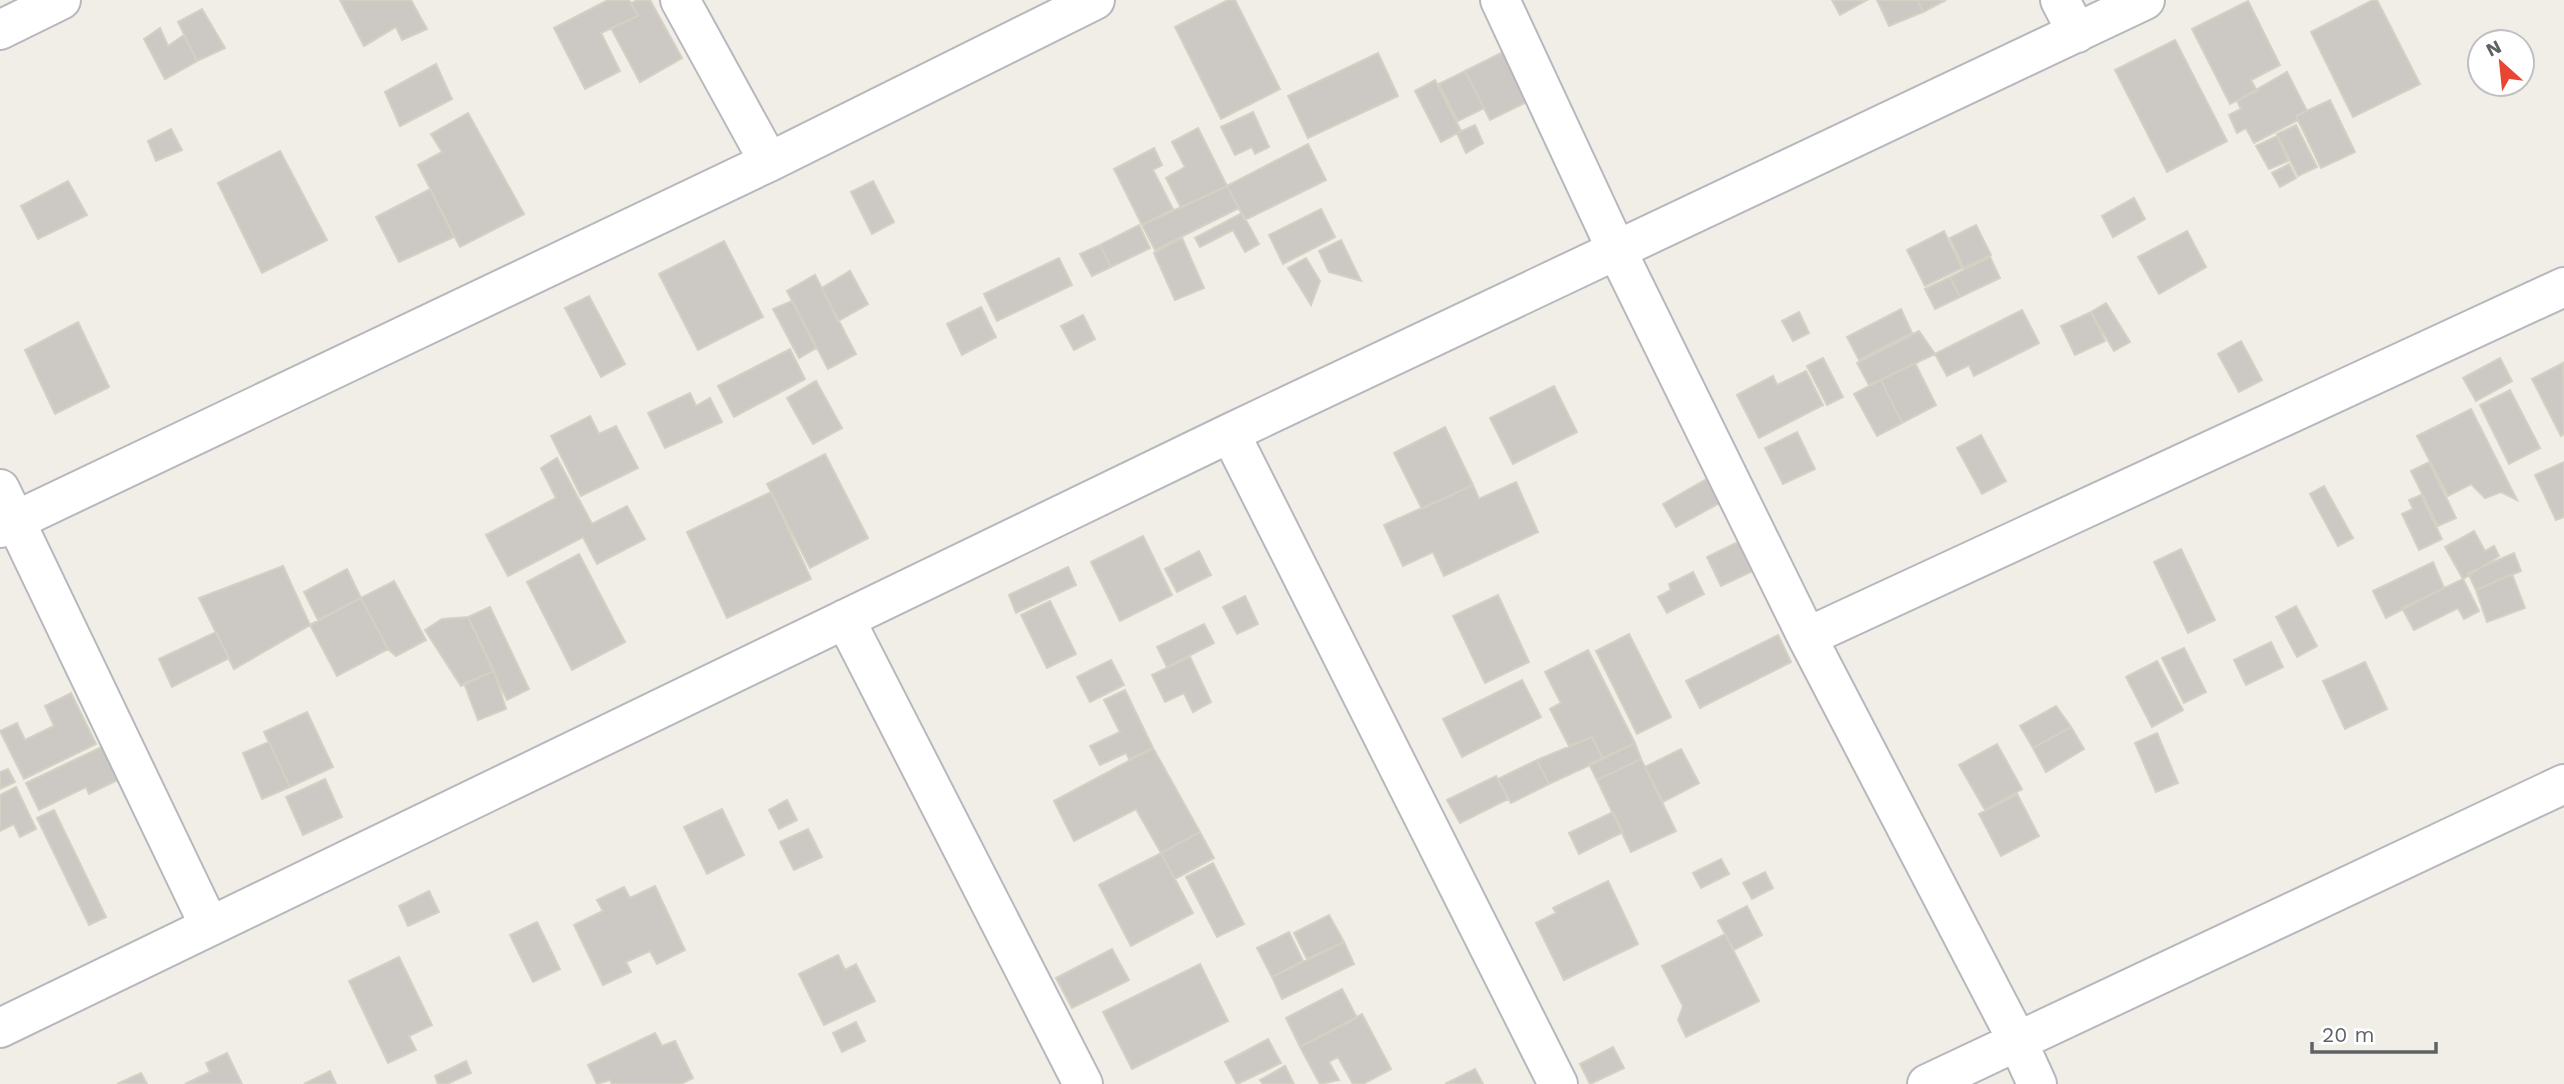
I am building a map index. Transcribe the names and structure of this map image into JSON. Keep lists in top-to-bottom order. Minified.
{"scale_bar":"20 m","north":"top left"}
